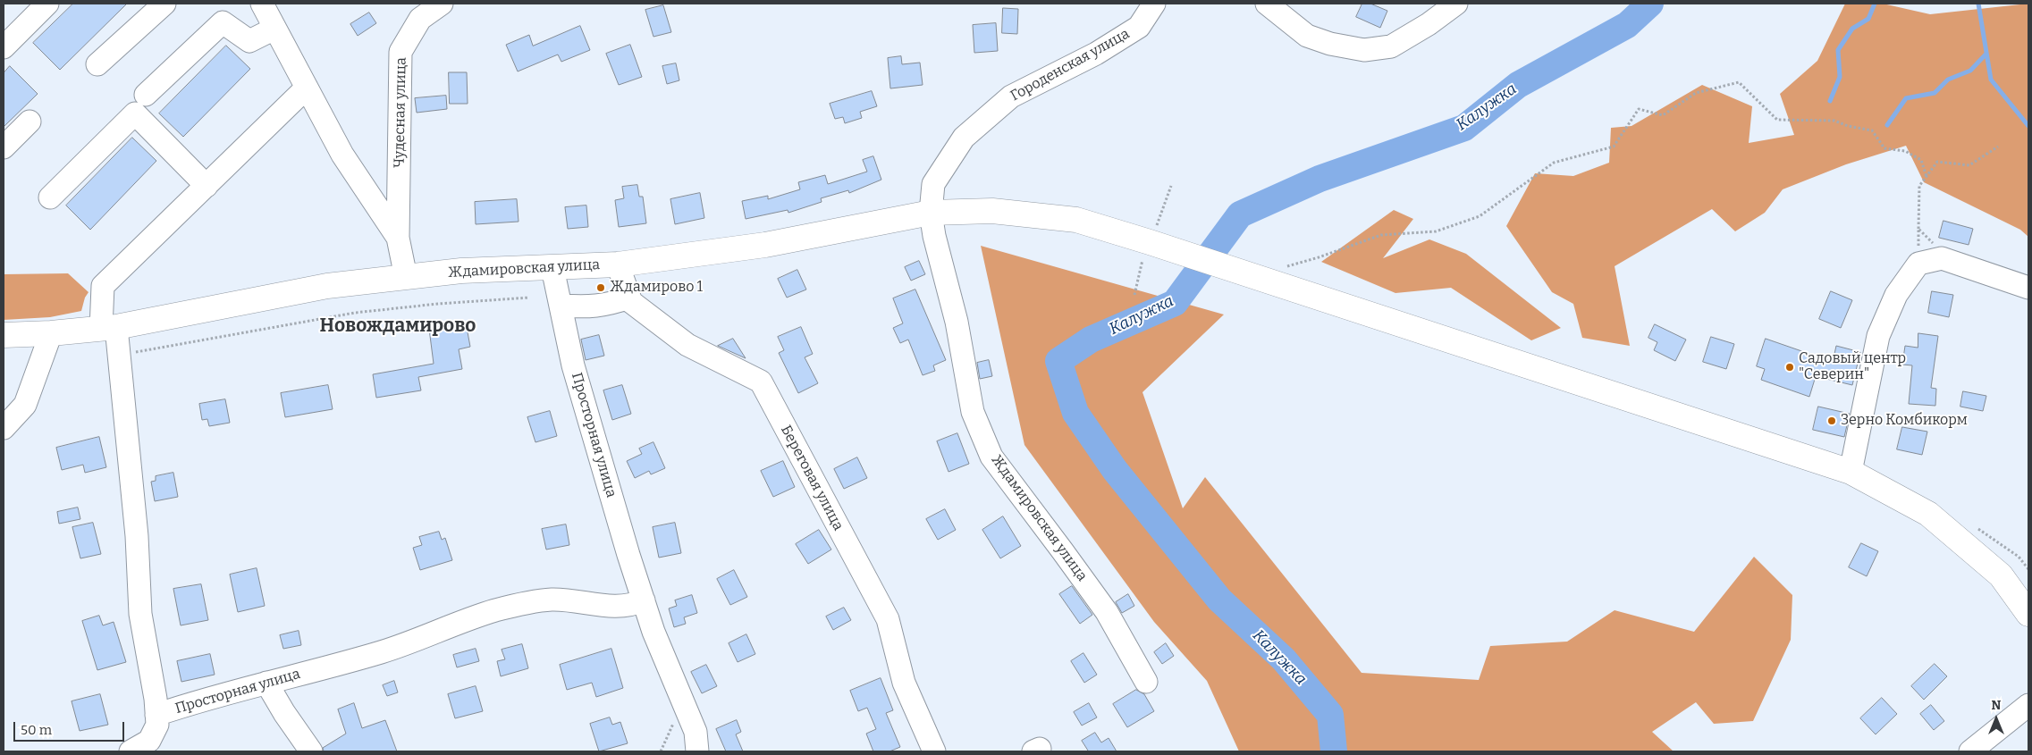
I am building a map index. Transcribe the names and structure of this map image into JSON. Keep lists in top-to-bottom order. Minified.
{"streets":{"main road":["Ждамировская улица"],"street":["Городенская улица","Чудесная улица","Просторная улица","Береговая улица"]},"crossings":[["Городенская улица","Ждамировская улица"],["Ждамировская улица","Просторная улица"],["Ждамировская улица","Береговая улица"]],"districts":["Новождамирово"],"water":["Калужка"],"places":["Ждамирово 1","Садовый центр \"Северин\"","Зерно Комбикорм"],"scale_bar":"50 m","north":"top"}
